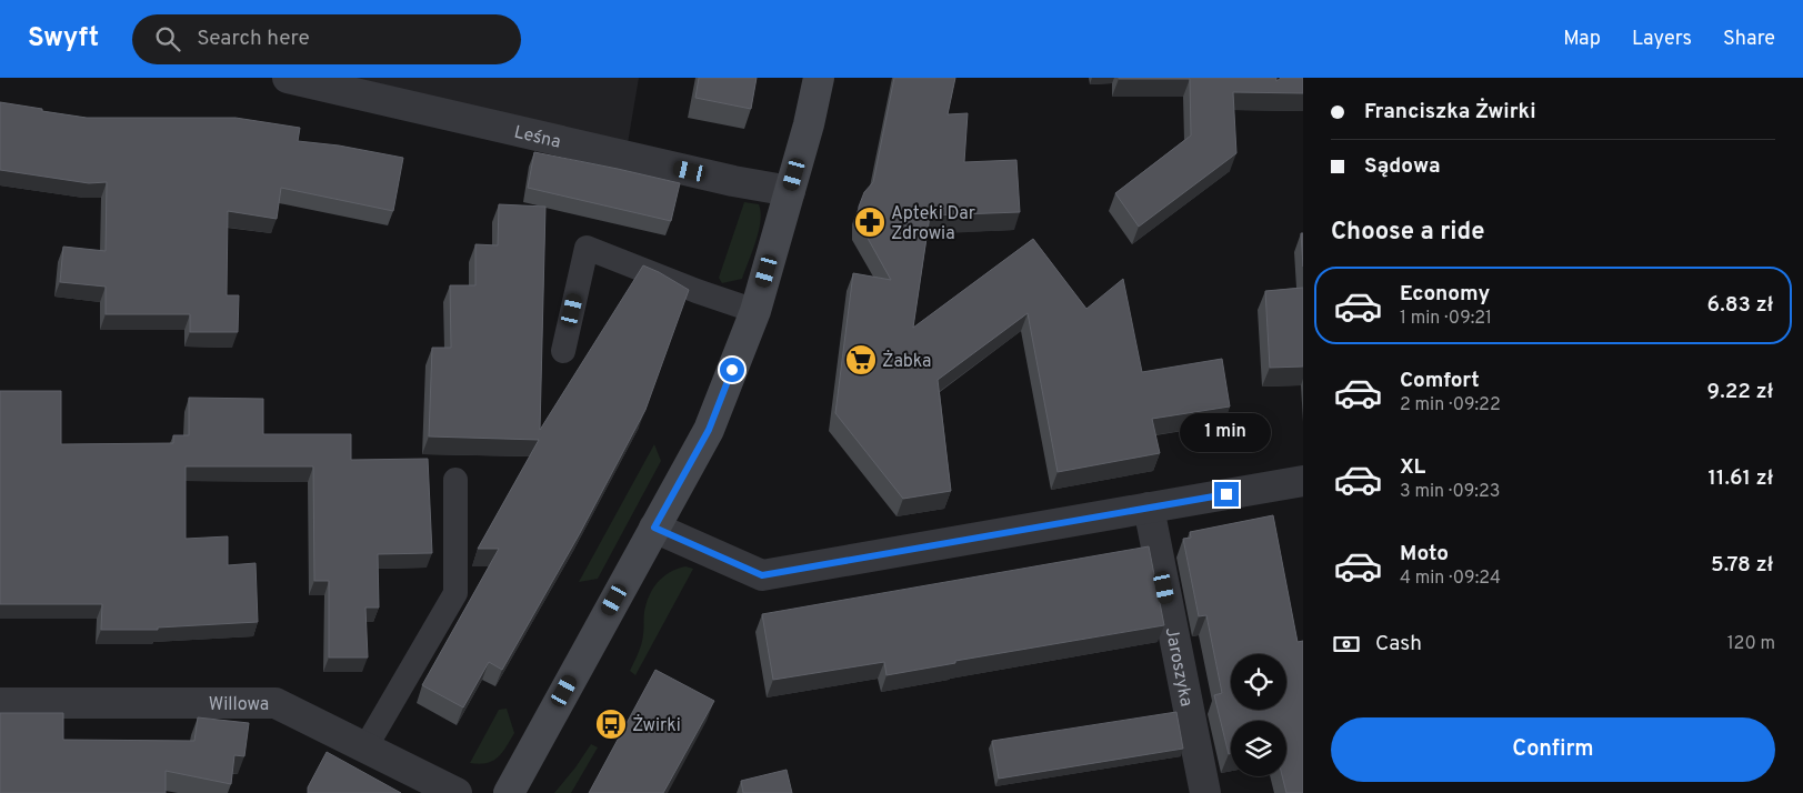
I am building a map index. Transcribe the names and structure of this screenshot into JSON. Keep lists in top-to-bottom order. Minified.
{"streets":{"street":["Leśna","Jaroszyka","Willowa"]},"places":{"pharmacy":["Apteki Dar Zdrowia"],"supermarket":["Żabka"],"bus stop":["Żwirki"]},"page":{"header":"Swyft","search":"Search here","nav":["Map","Layers","Share"],"banner":["Franciszka Żwirki","Sądowa"],"heading":"Choose a ride","list":[{"name":"Economy","note":"1 min · 09:21","value":"6.83 zł"},{"name":"Comfort","note":"2 min · 09:22","value":"9.22 zł"},{"name":"XL","note":"3 min · 09:23","value":"11.61 zł"},{"name":"Moto","note":"4 min · 09:24","value":"5.78 zł"}],"bubble":"1 min","pay":["Cash","120 m"],"buttons":"Confirm"}}
